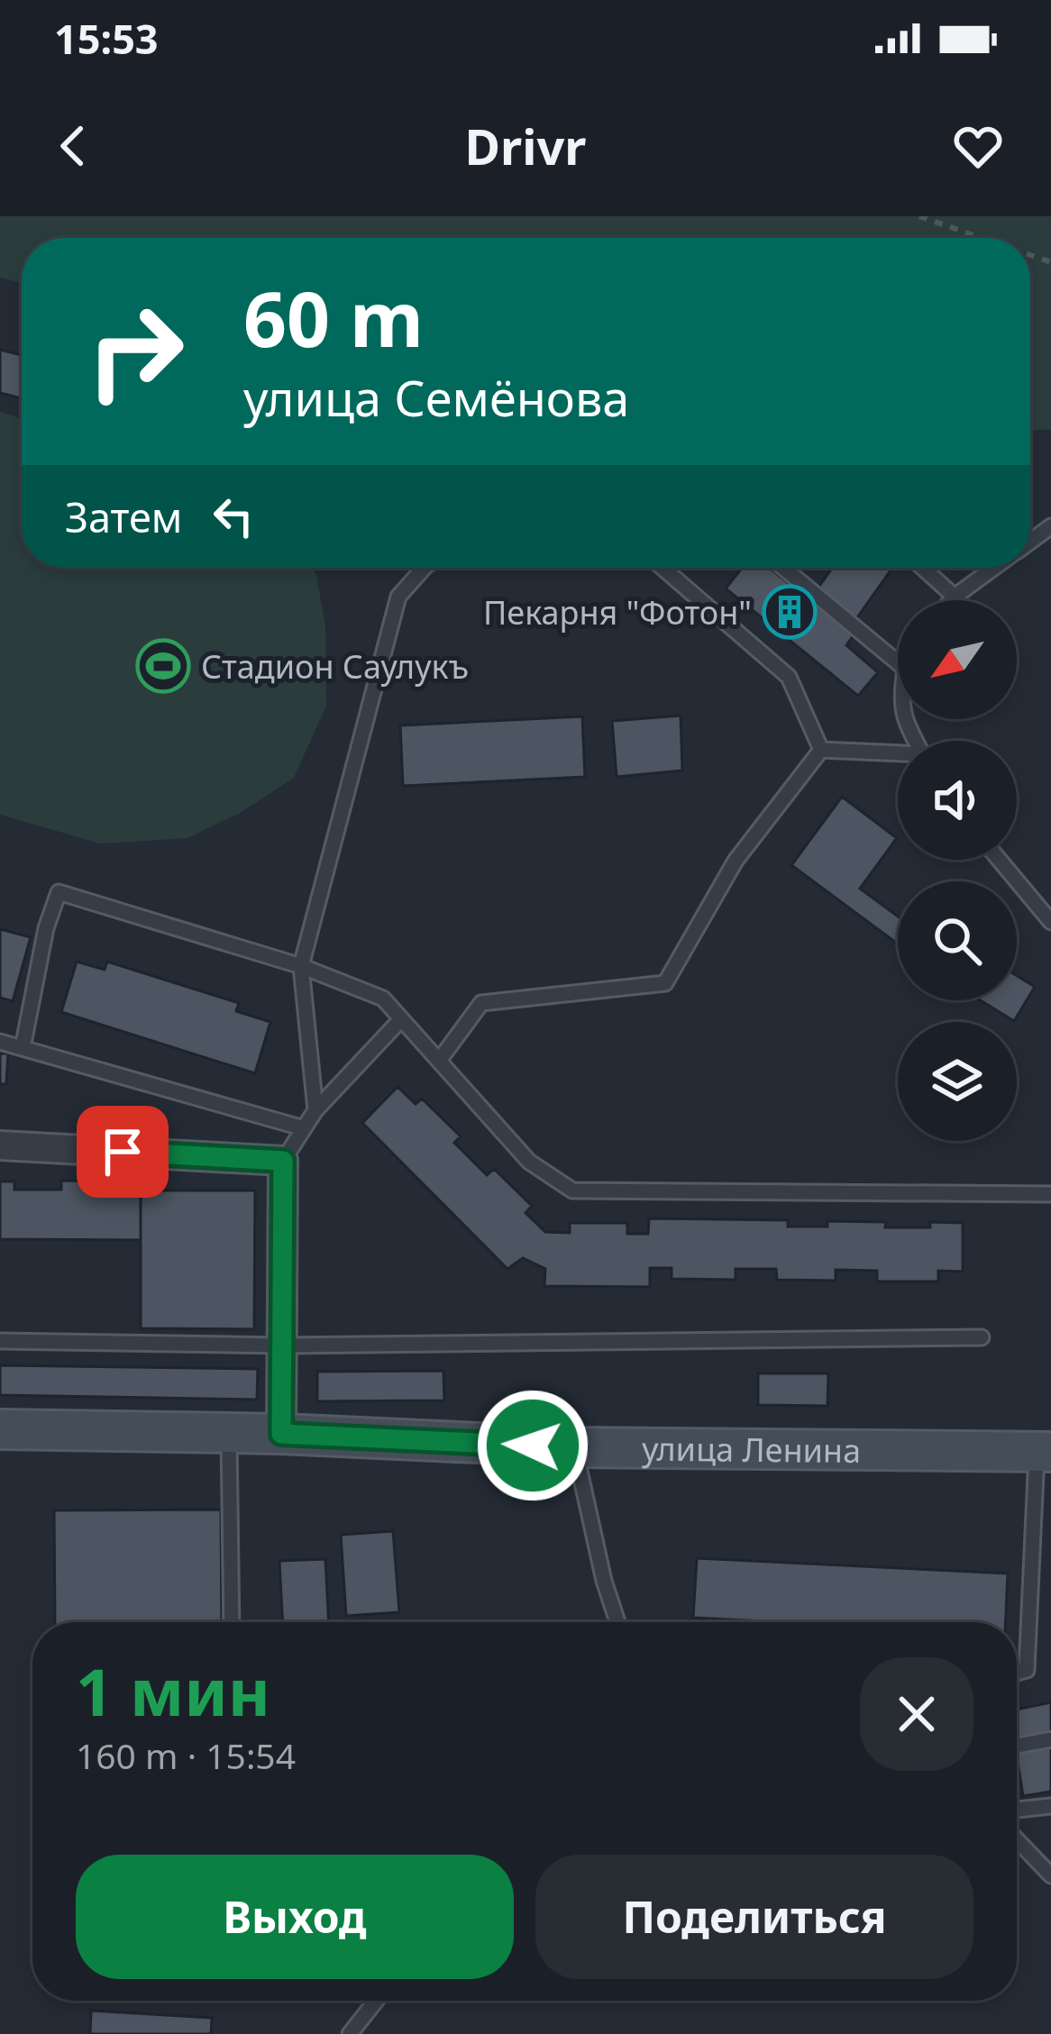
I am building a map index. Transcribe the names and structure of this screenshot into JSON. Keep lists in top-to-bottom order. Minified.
{"streets":{"main road":["улица Ленина"]},"places":{"building":["Пекарня \"Фотон\""],"sports":["Стадион Саулукъ"]},"north":"bottom left","page":{"status":"15:53","header":"Drivr","turn":["60 m","улица Семёнова"],"then":"Затем","heading":["1 мин","160 m · 15:54"],"buttons":["Выход","Поделиться"]}}
